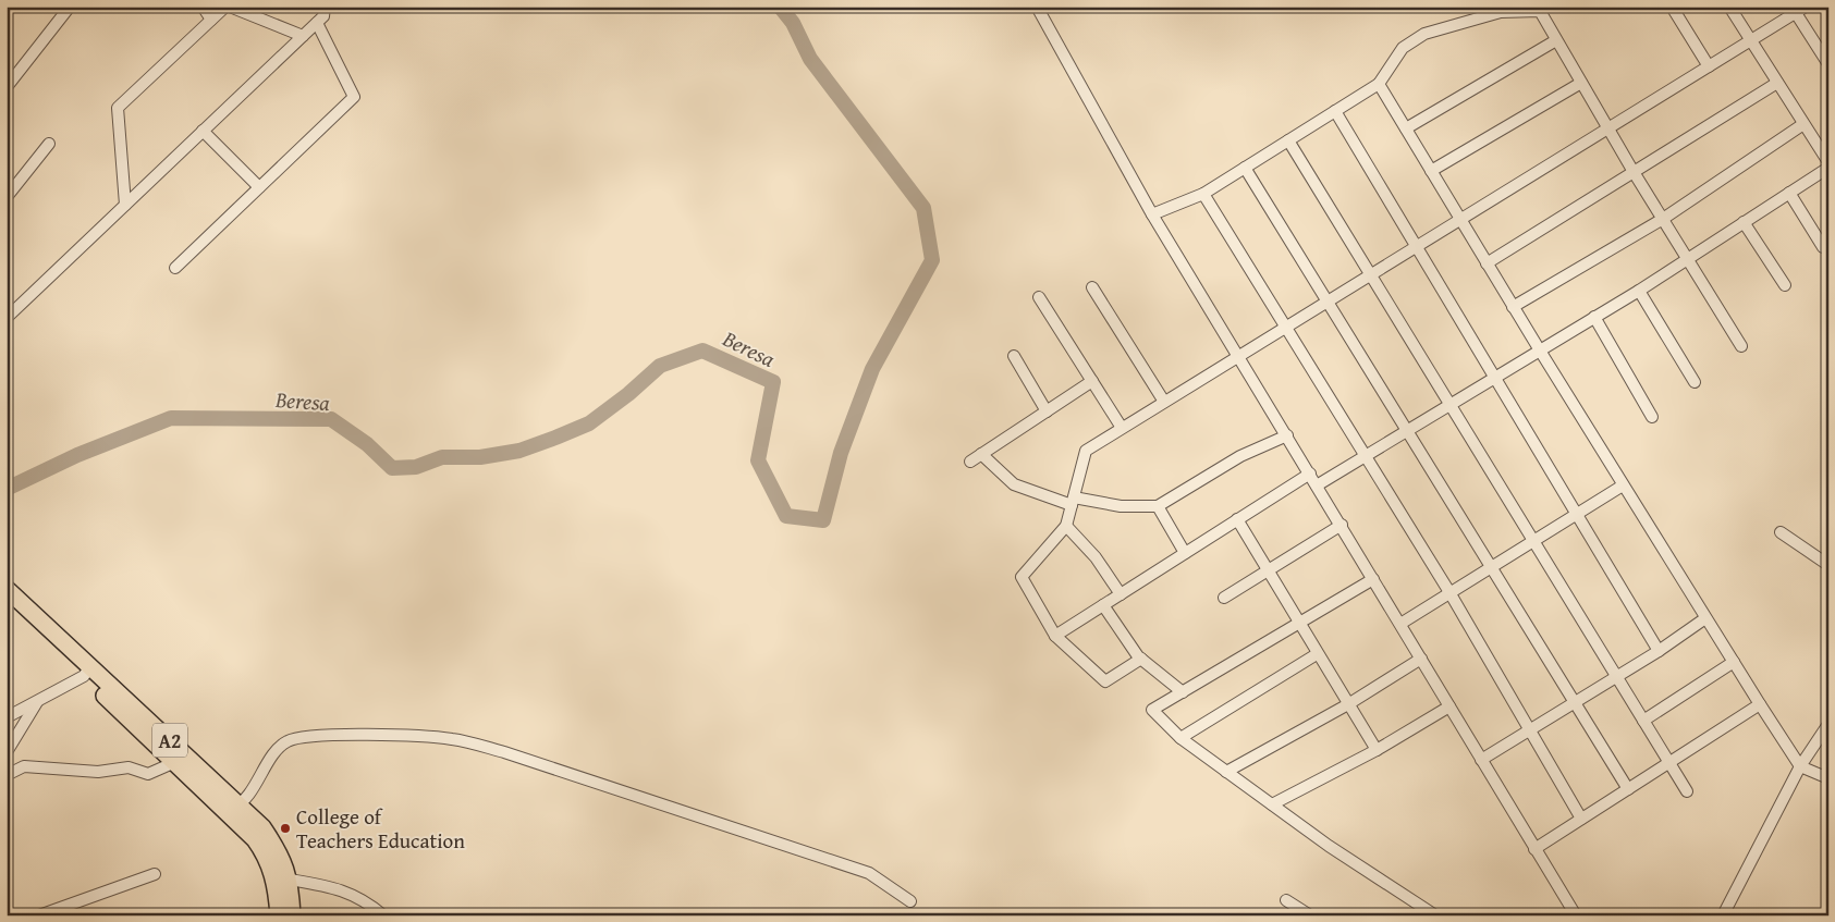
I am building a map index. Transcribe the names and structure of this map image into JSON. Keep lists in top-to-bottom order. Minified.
{"streets":{"highway":["A2"]},"water":["Beresa"],"places":["College of Teachers Education"]}
